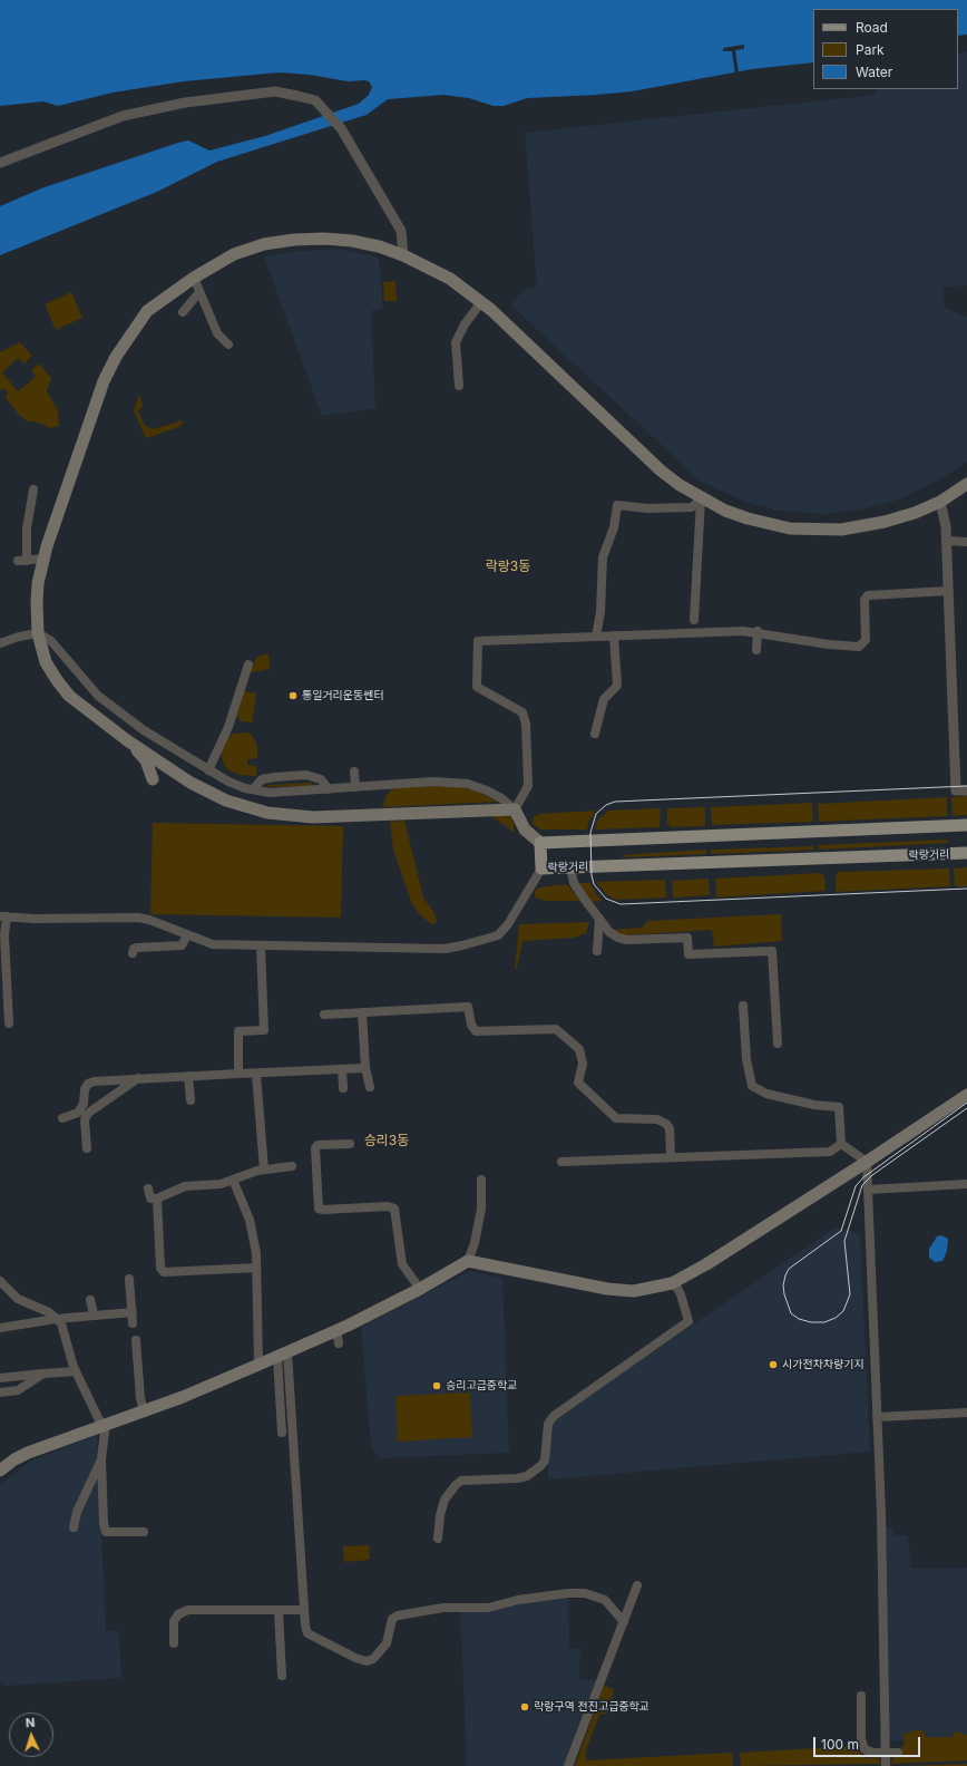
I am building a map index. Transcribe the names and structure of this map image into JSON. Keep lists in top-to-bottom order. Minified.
{"streets":{"main road":["락랑거리"]},"districts":["락랑3동","승리3동"],"places":["통일거리운동쎈터","시가전차차량기지","승리고급중학교","락랑구역 전진고급중학교"],"legend":["Road","Park","Water"],"scale_bar":"100 m","north":"top"}
